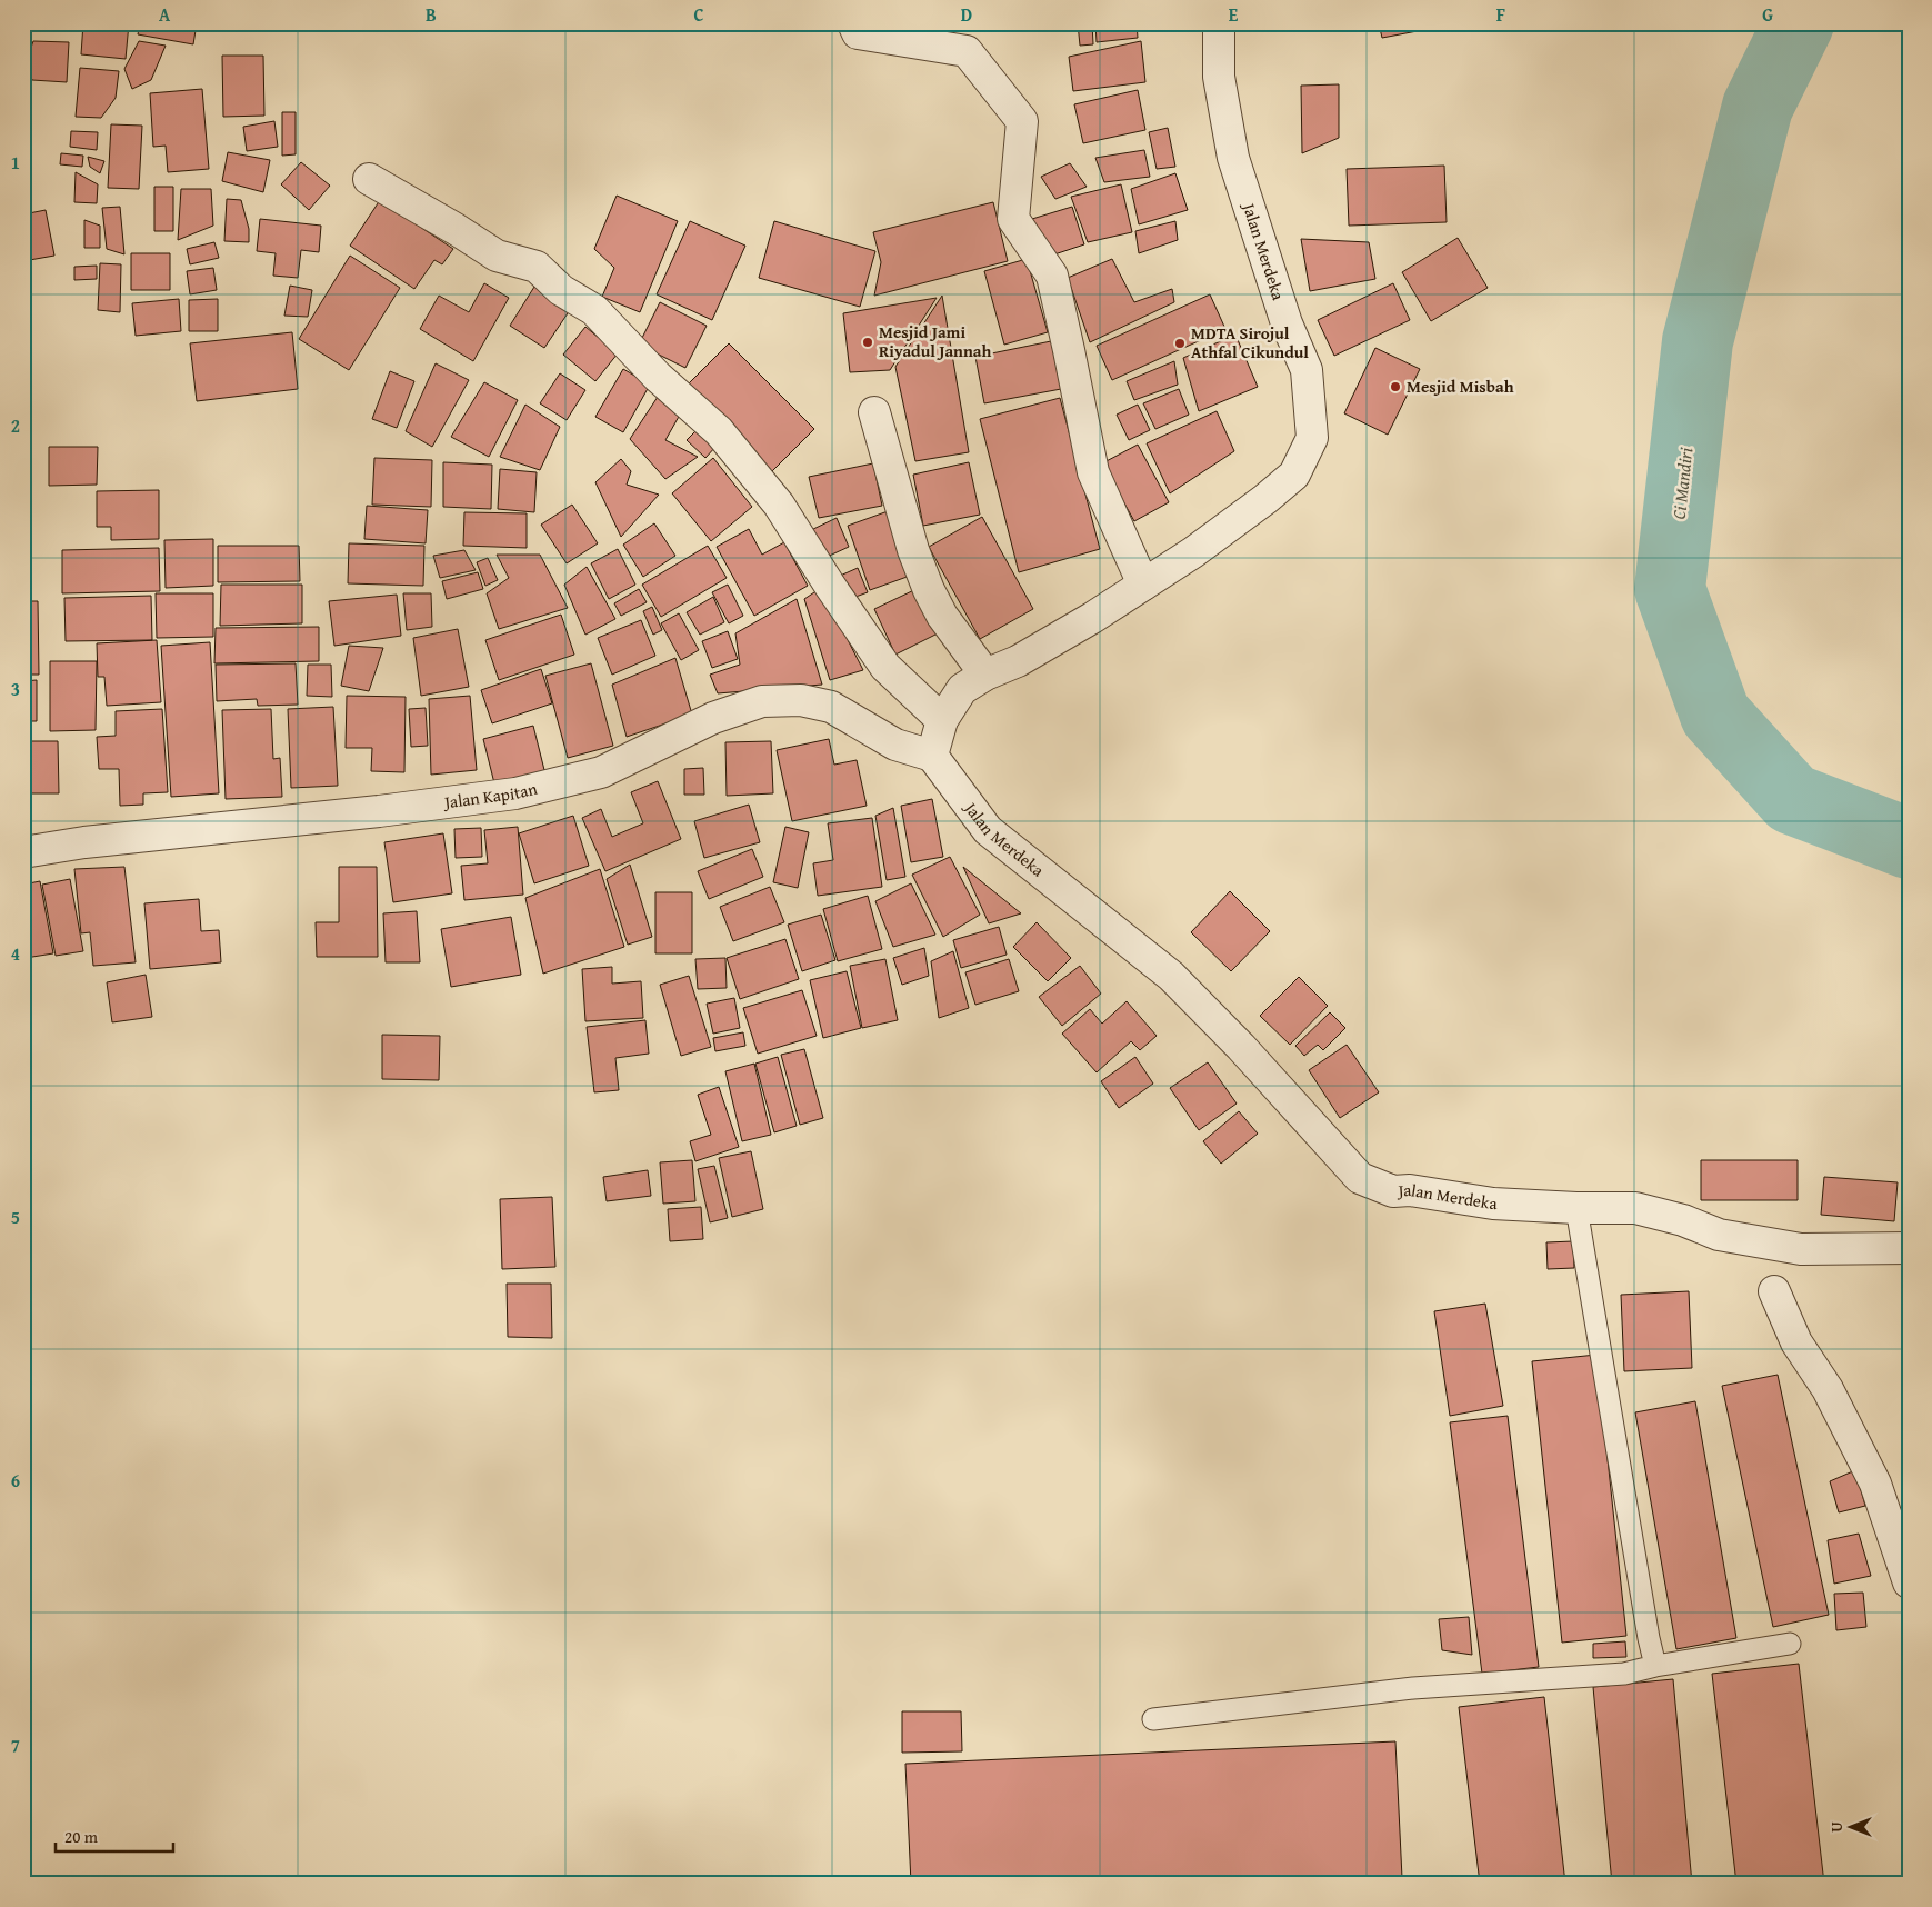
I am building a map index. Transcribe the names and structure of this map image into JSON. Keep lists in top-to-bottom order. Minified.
{"streets":{"street":["Jalan Merdeka","Jalan Kapitan"]},"crossings":[["Jalan Merdeka","Jalan Kapitan"]],"water":["Ci Mandiri"],"places":["Mesjid Jami Riyadul Jannah","MDTA Sirojul Athfal Cikundul","Mesjid Misbah"],"scale_bar":"20 m","north":"left","grid":{"columns":["A","B","C","D","E","F","G"],"rows":["1","2","3","4","5","6","7"]}}
